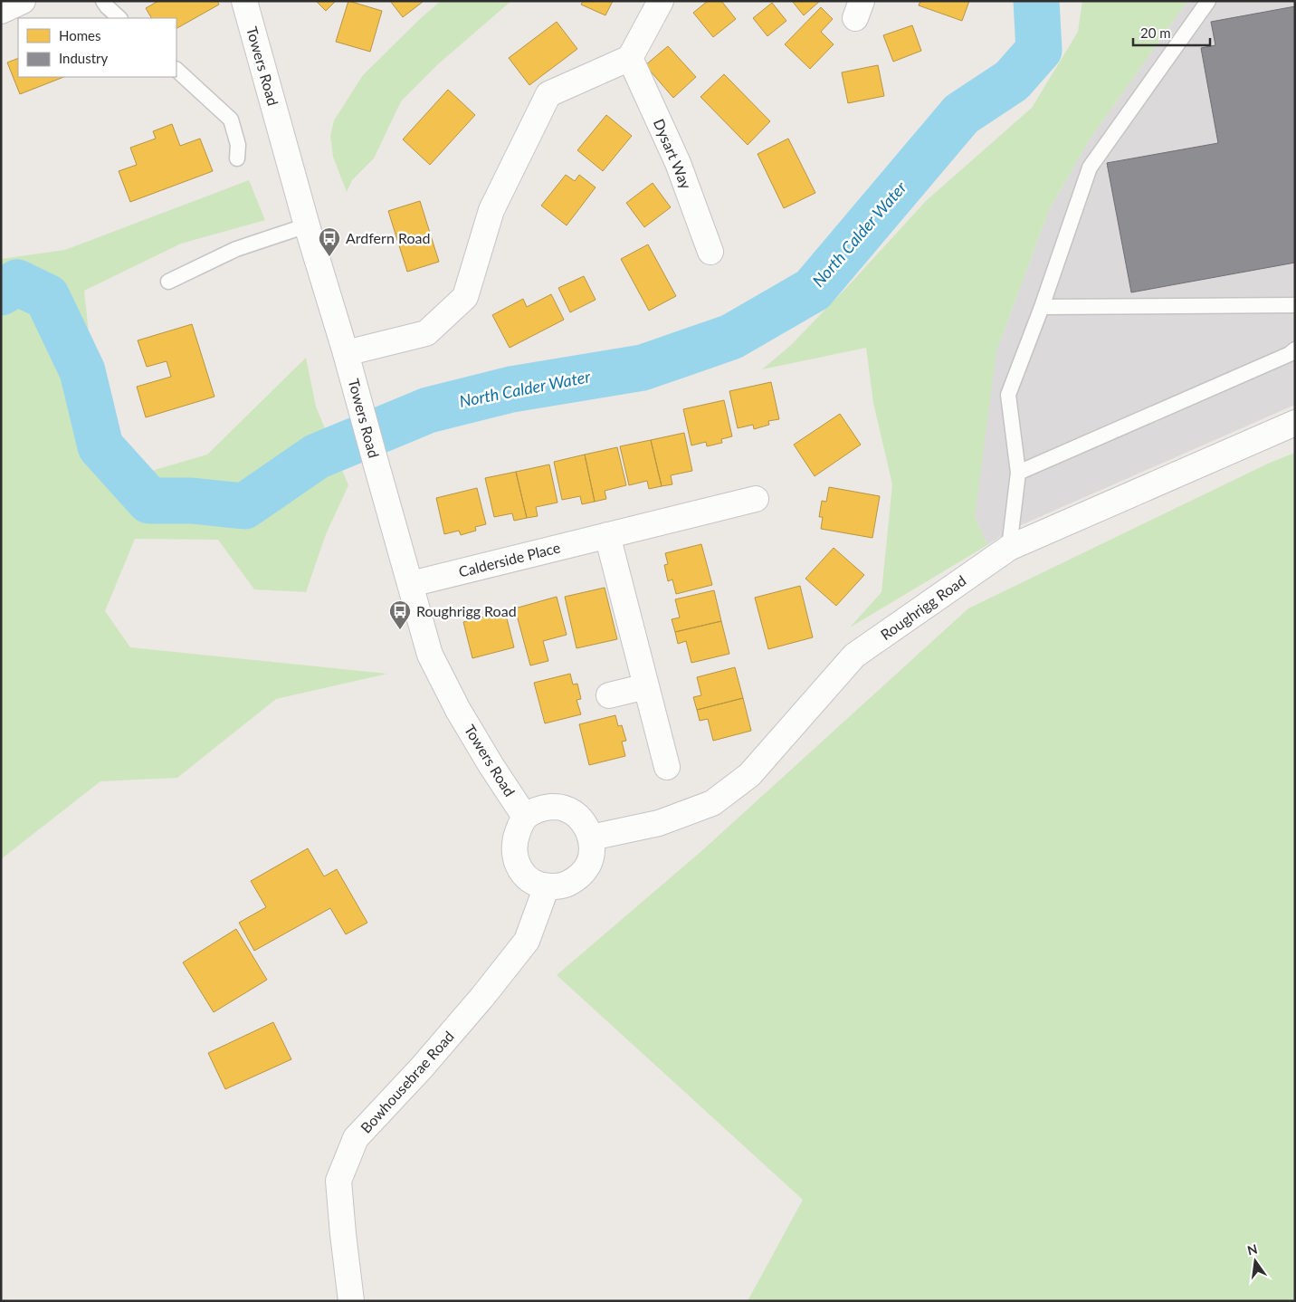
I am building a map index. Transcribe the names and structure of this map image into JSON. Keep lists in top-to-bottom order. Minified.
{"streets":{"street":["Towers Road","Dysart Way","Calderside Place","Roughrigg Road","Bowhousebrae Road"]},"crossings":[["Towers Road","Calderside Place"],["Towers Road","Roughrigg Road"],["Towers Road","Bowhousebrae Road"],["Roughrigg Road","Bowhousebrae Road"]],"water":["North Calder Water"],"places":{"bus stop":["Ardfern Road","Roughrigg Road"]},"legend":["Homes","Industry"],"scale_bar":"20 m","north":"top"}
